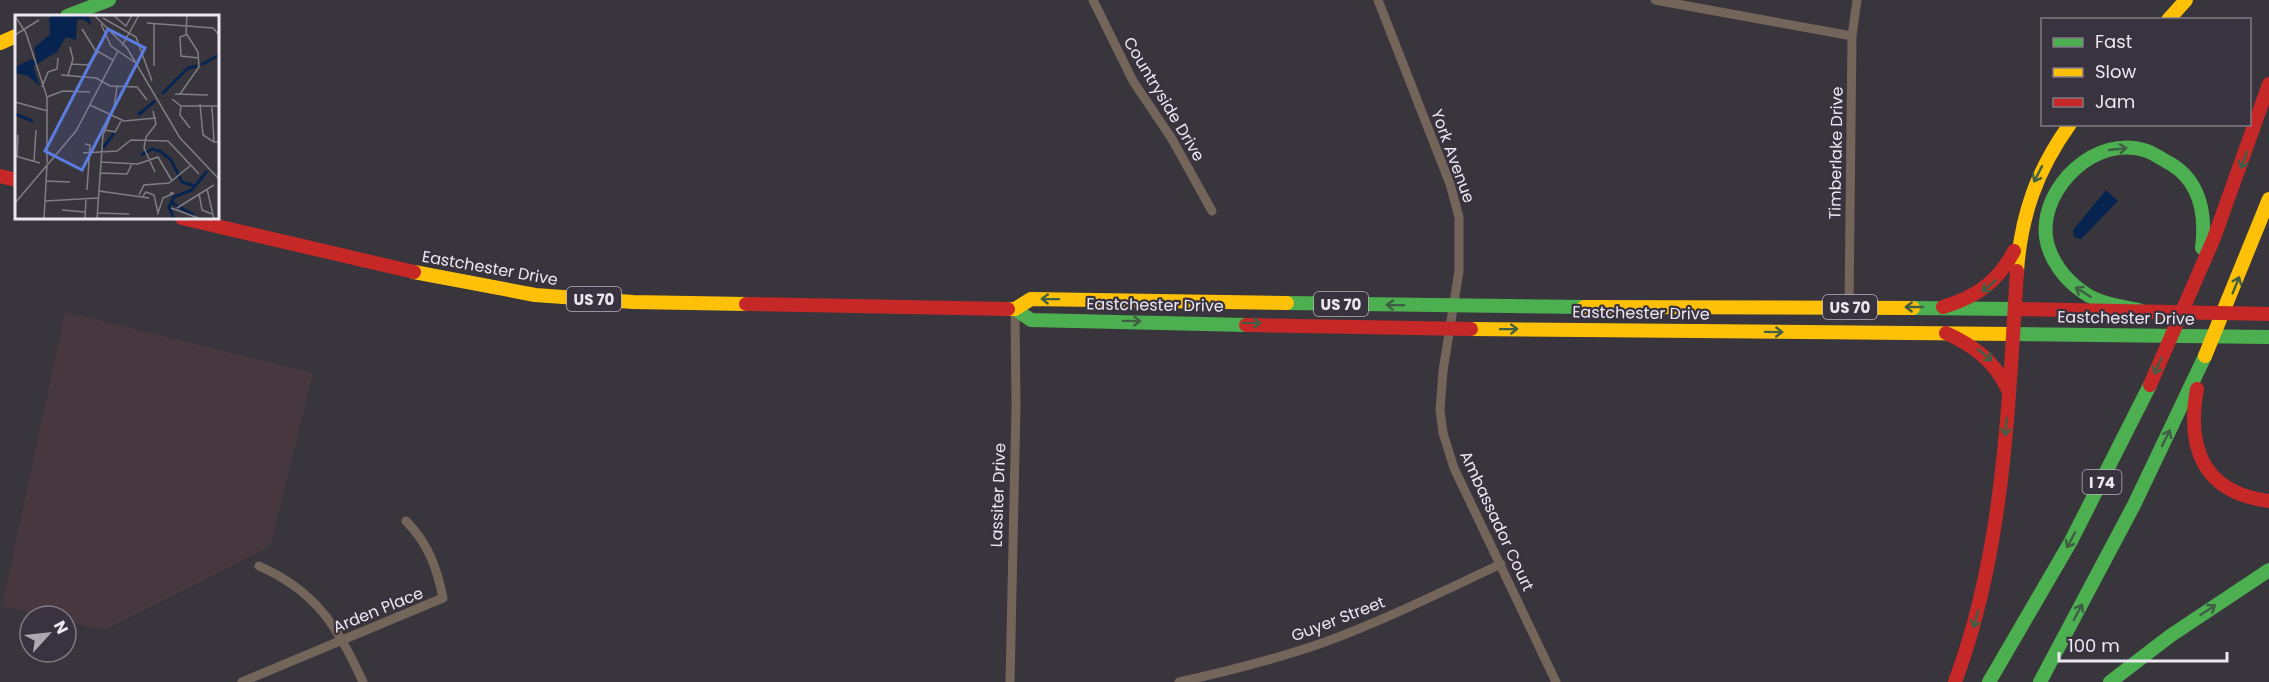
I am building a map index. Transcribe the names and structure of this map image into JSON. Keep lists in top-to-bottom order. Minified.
{"streets":{"main road":["Eastchester Drive","US 70","I 74"],"street":["Countryside Drive","Timberlake Drive","York Avenue","Lassiter Drive","Ambassador Court","Arden Place","Guyer Street"]},"crossings":[["Timberlake Drive","Eastchester Drive"],["York Avenue","Eastchester Drive"],["York Avenue","Ambassador Court"],["Eastchester Drive","Lassiter Drive"],["Eastchester Drive","Ambassador Court"],["Ambassador Court","Guyer Street"]],"legend":["Fast","Slow","Jam"],"scale_bar":"100 m","north":"top right"}
